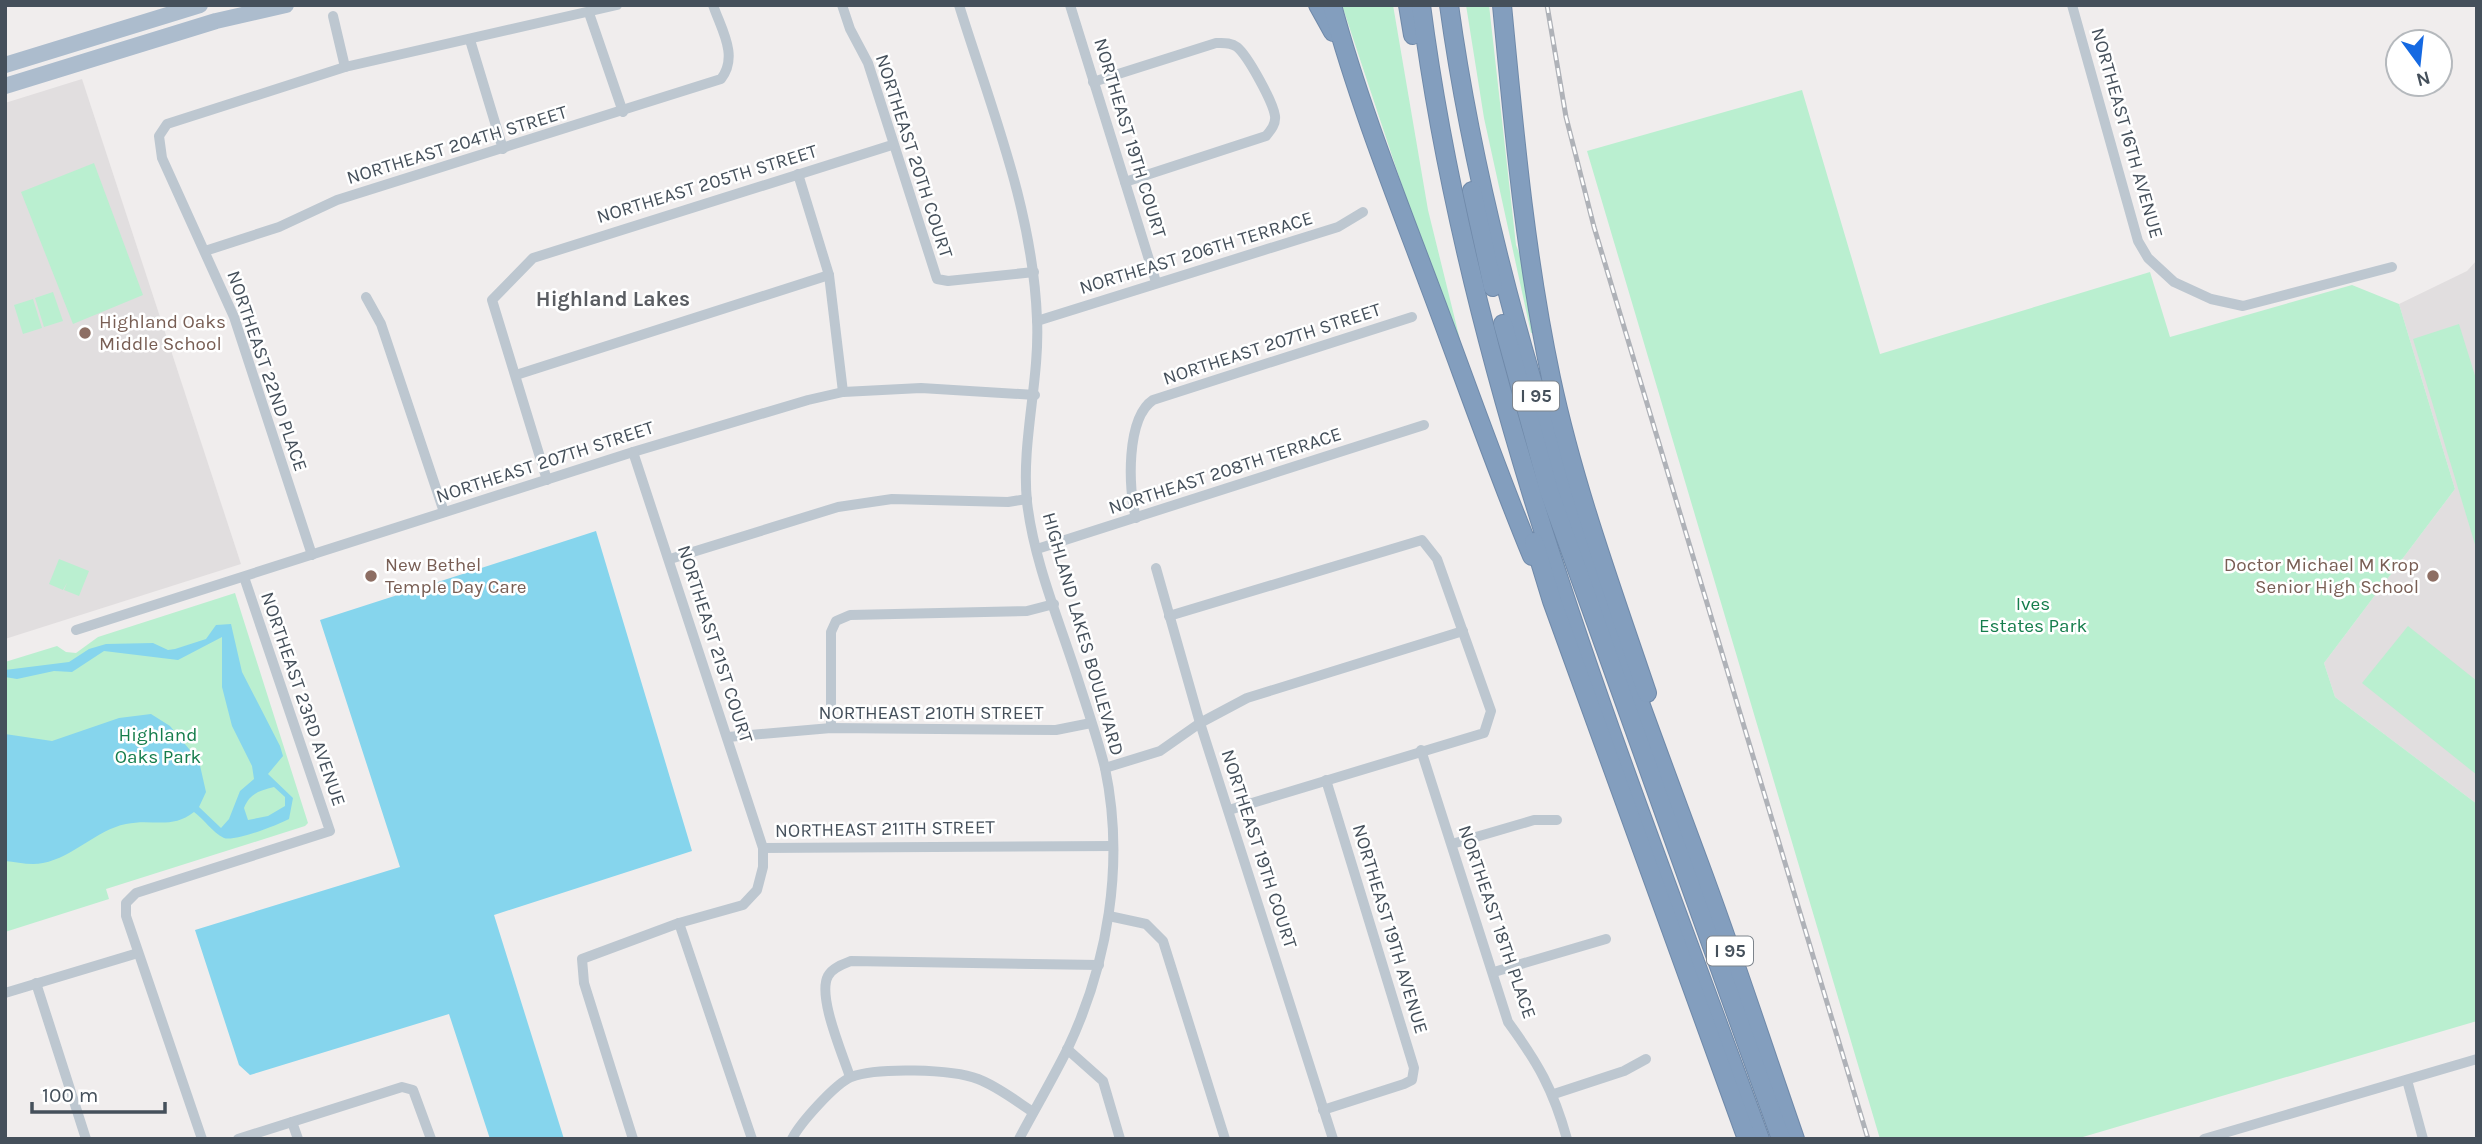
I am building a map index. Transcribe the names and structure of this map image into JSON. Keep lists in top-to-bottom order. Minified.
{"streets":{"highway":["I 95"],"street":["NORTHEAST 16TH AVENUE","NORTHEAST 19TH COURT","NORTHEAST 204TH STREET","NORTHEAST 20TH COURT","NORTHEAST 205TH STREET","NORTHEAST 206TH TERRACE","NORTHEAST 207TH STREET","NORTHEAST 22ND PLACE","NORTHEAST 208TH TERRACE","HIGHLAND LAKES BOULEVARD","NORTHEAST 21ST COURT","NORTHEAST 23RD AVENUE","NORTHEAST 210TH STREET","NORTHEAST 211TH STREET","NORTHEAST 18TH PLACE","NORTHEAST 19TH AVENUE"]},"crossings":[["NORTHEAST 19TH COURT","NORTHEAST 206TH TERRACE"],["NORTHEAST 19TH COURT","NORTHEAST 19TH AVENUE"],["NORTHEAST 204TH STREET","NORTHEAST 22ND PLACE"],["NORTHEAST 20TH COURT","NORTHEAST 205TH STREET"],["NORTHEAST 20TH COURT","HIGHLAND LAKES BOULEVARD"],["NORTHEAST 206TH TERRACE","HIGHLAND LAKES BOULEVARD"],["NORTHEAST 207TH STREET","NORTHEAST 22ND PLACE"],["NORTHEAST 207TH STREET","NORTHEAST 208TH TERRACE"],["NORTHEAST 207TH STREET","HIGHLAND LAKES BOULEVARD"],["NORTHEAST 207TH STREET","NORTHEAST 21ST COURT"],["NORTHEAST 207TH STREET","NORTHEAST 23RD AVENUE"],["NORTHEAST 208TH TERRACE","HIGHLAND LAKES BOULEVARD"],["HIGHLAND LAKES BOULEVARD","NORTHEAST 210TH STREET"],["HIGHLAND LAKES BOULEVARD","NORTHEAST 211TH STREET"],["NORTHEAST 21ST COURT","NORTHEAST 210TH STREET"],["NORTHEAST 21ST COURT","NORTHEAST 211TH STREET"]],"districts":["Highland Lakes"],"parks":["Ives Estates Park","Highland Oaks Park"],"places":["Highland Oaks Middle School","New Bethel Temple Day Care","Doctor Michael M Krop Senior High School"],"scale_bar":"100 m","north":"bottom"}
